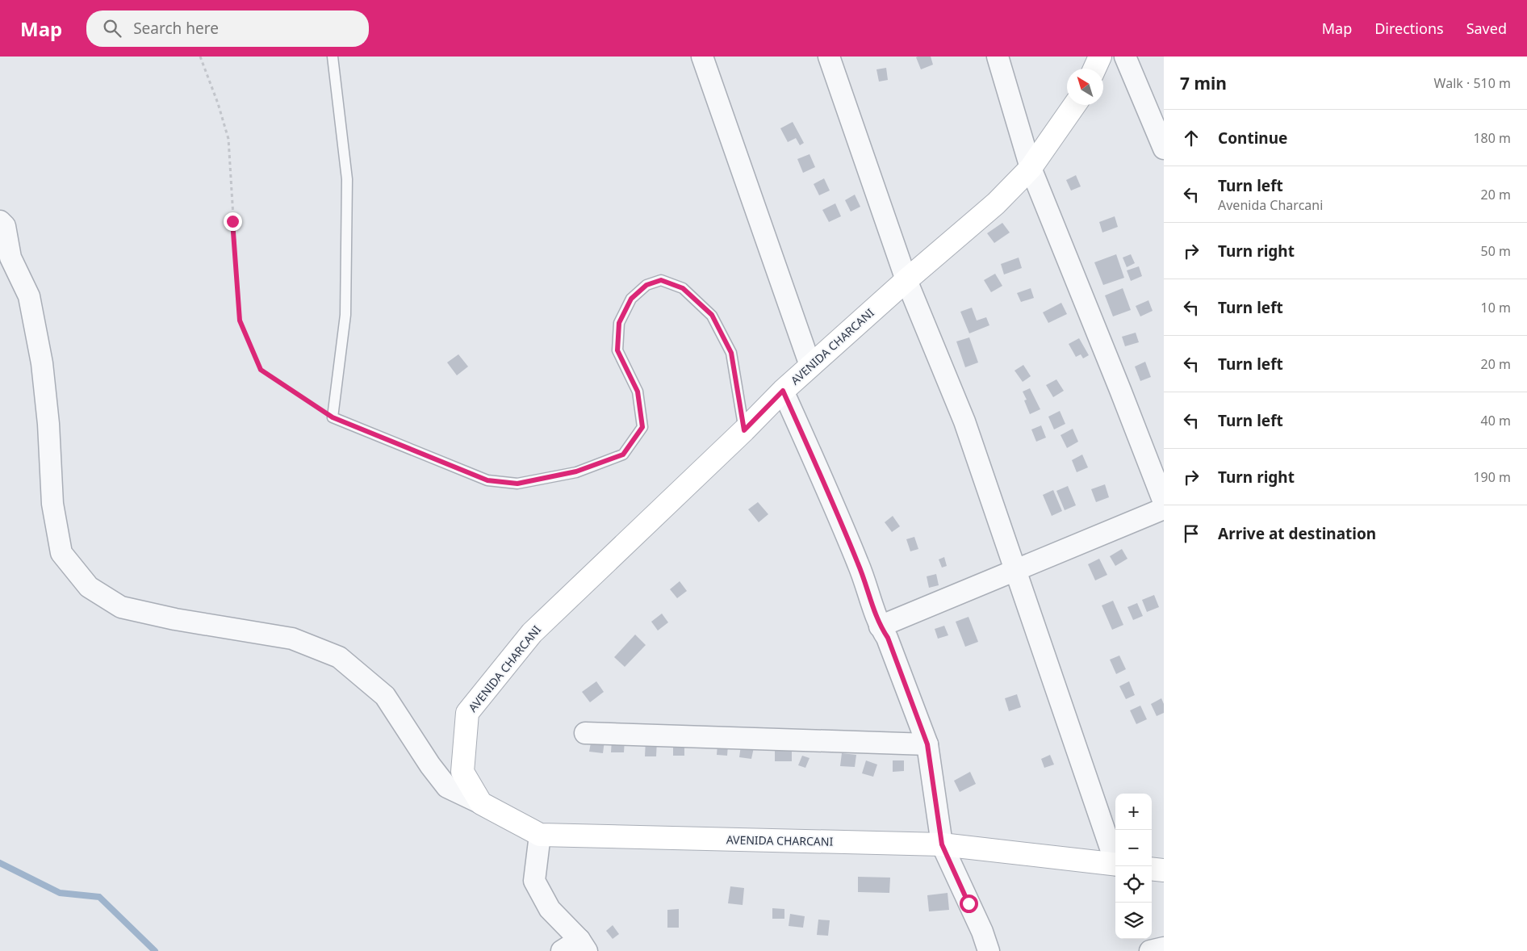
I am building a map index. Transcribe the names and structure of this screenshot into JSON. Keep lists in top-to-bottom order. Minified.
{"streets":{"main road":["AVENIDA CHARCANI"]},"north":"top left","page":{"header":"Map","search":"Search here","nav":["Map","Directions","Saved"],"heading":["7 min","Walk · 510 m"],"list":[["Continue","180 m"],["Turn left","Avenida Charcani","20 m"],["Turn right","50 m"],["Turn left","10 m"],["Turn left","20 m"],["Turn left","40 m"],["Turn right","190 m"],"Arrive at destination"],"map_buttons":["+","−"]}}
